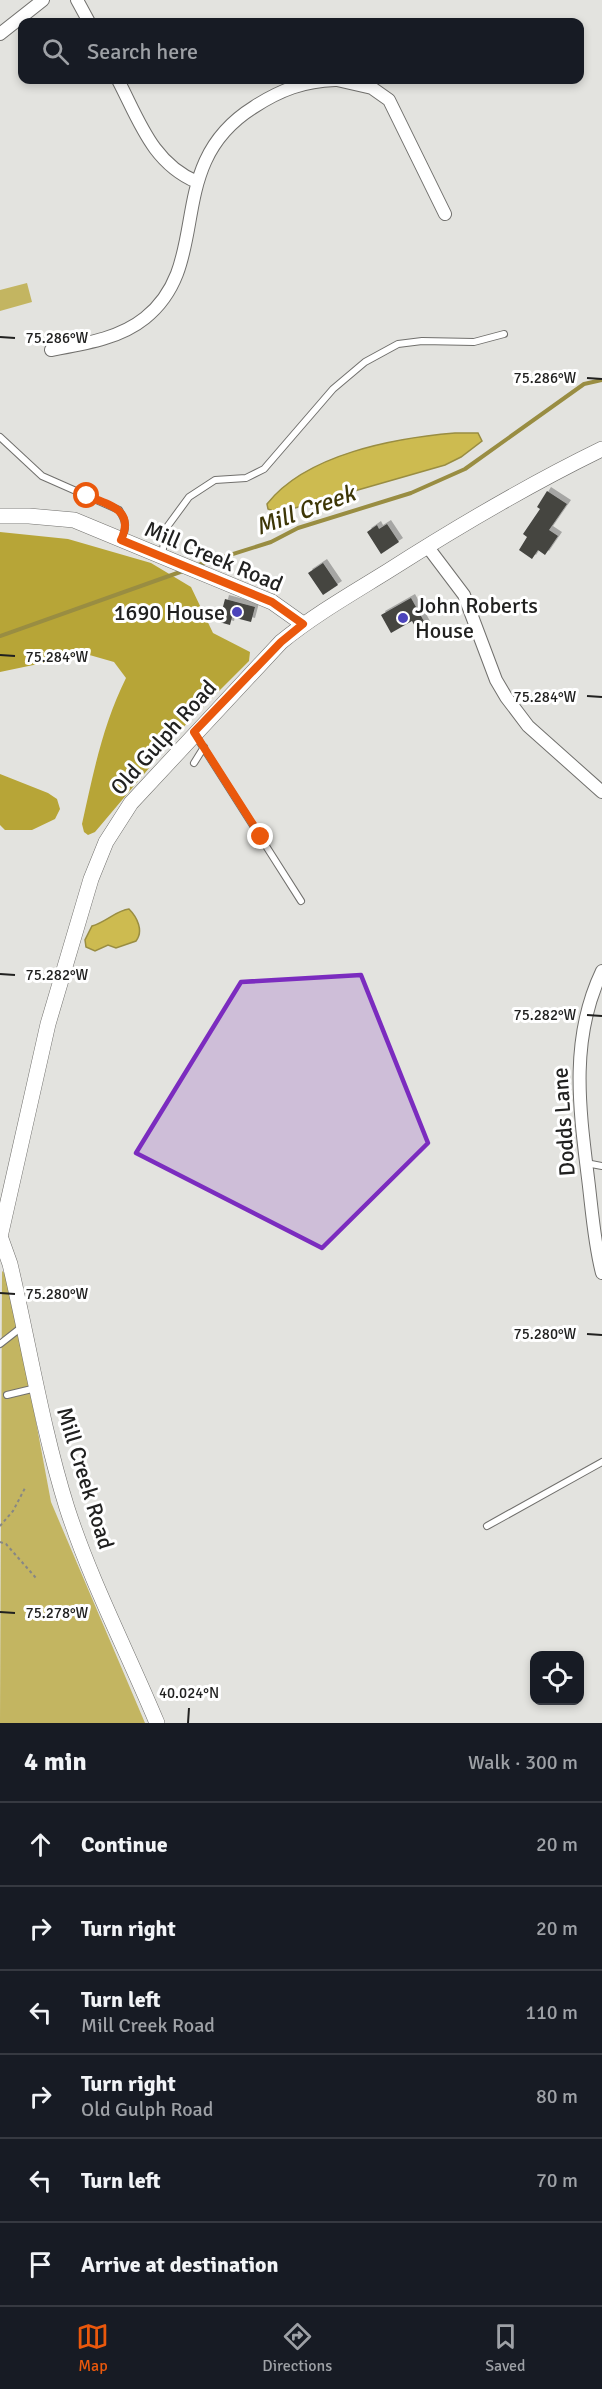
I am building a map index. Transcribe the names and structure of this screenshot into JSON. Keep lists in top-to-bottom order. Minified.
{"streets":{"street":["Mill Creek Road","Old Gulph Road","Dodds Lane"]},"crossings":[["Mill Creek Road","Old Gulph Road"]],"water":["Mill Creek"],"places":["1690 House","John Roberts House"],"page":{"search":"Search here","heading":["4 min","Walk · 300 m"],"list":[["Continue","20 m"],["Turn right","20 m"],["Turn left","Mill Creek Road","110 m"],["Turn right","Old Gulph Road","80 m"],["Turn left","70 m"],"Arrive at destination"],"nav":["Map","Directions","Saved"]},"coordinates":["75.286°W","75.284°W","75.282°W","75.280°W","75.278°W","40.024°N"]}
